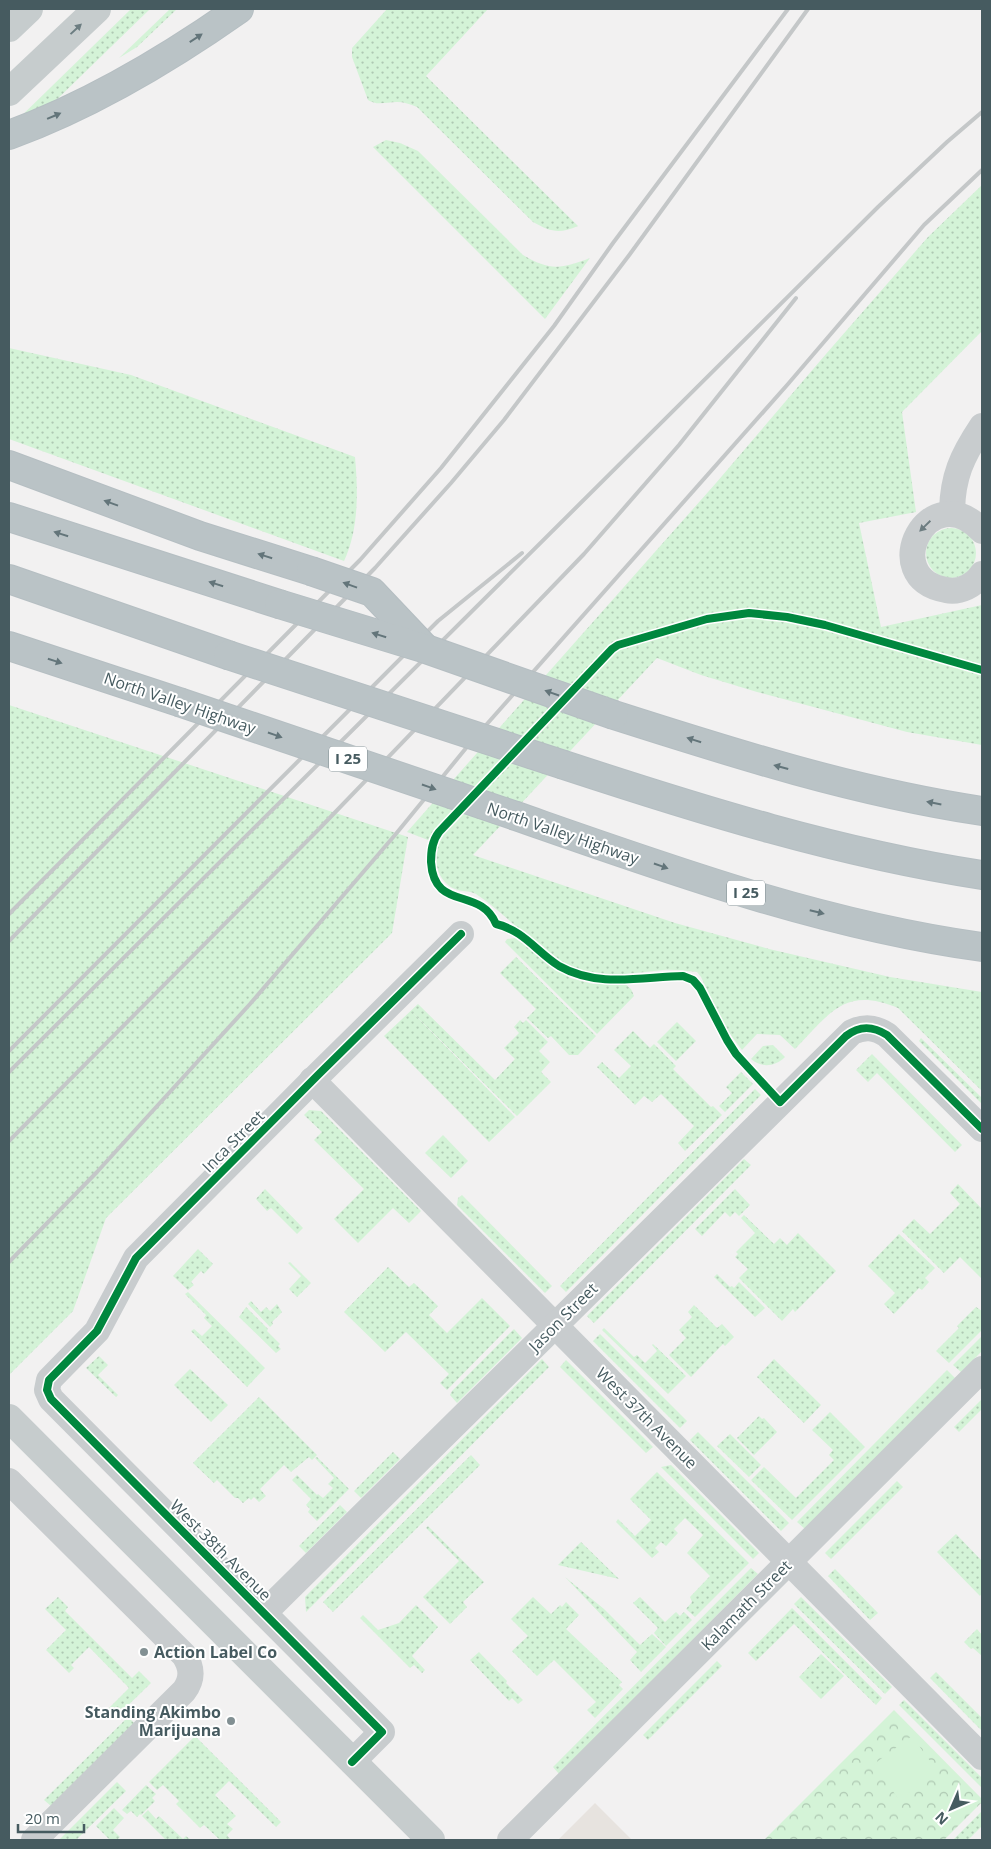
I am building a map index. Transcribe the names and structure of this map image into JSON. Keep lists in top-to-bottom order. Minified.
{"streets":{"highway":["North Valley Highway","I 25"],"street":["Inca Street","Jason Street","West 37th Avenue","West 38th Avenue","Kalamath Street"]},"crossings":[["Inca Street","West 37th Avenue"],["Inca Street","West 38th Avenue"],["Jason Street","West 37th Avenue"],["Jason Street","West 38th Avenue"],["West 37th Avenue","Kalamath Street"]],"places":["Action Label Co","Standing Akimbo Marijuana"],"scale_bar":"20 m","north":"bottom left"}
